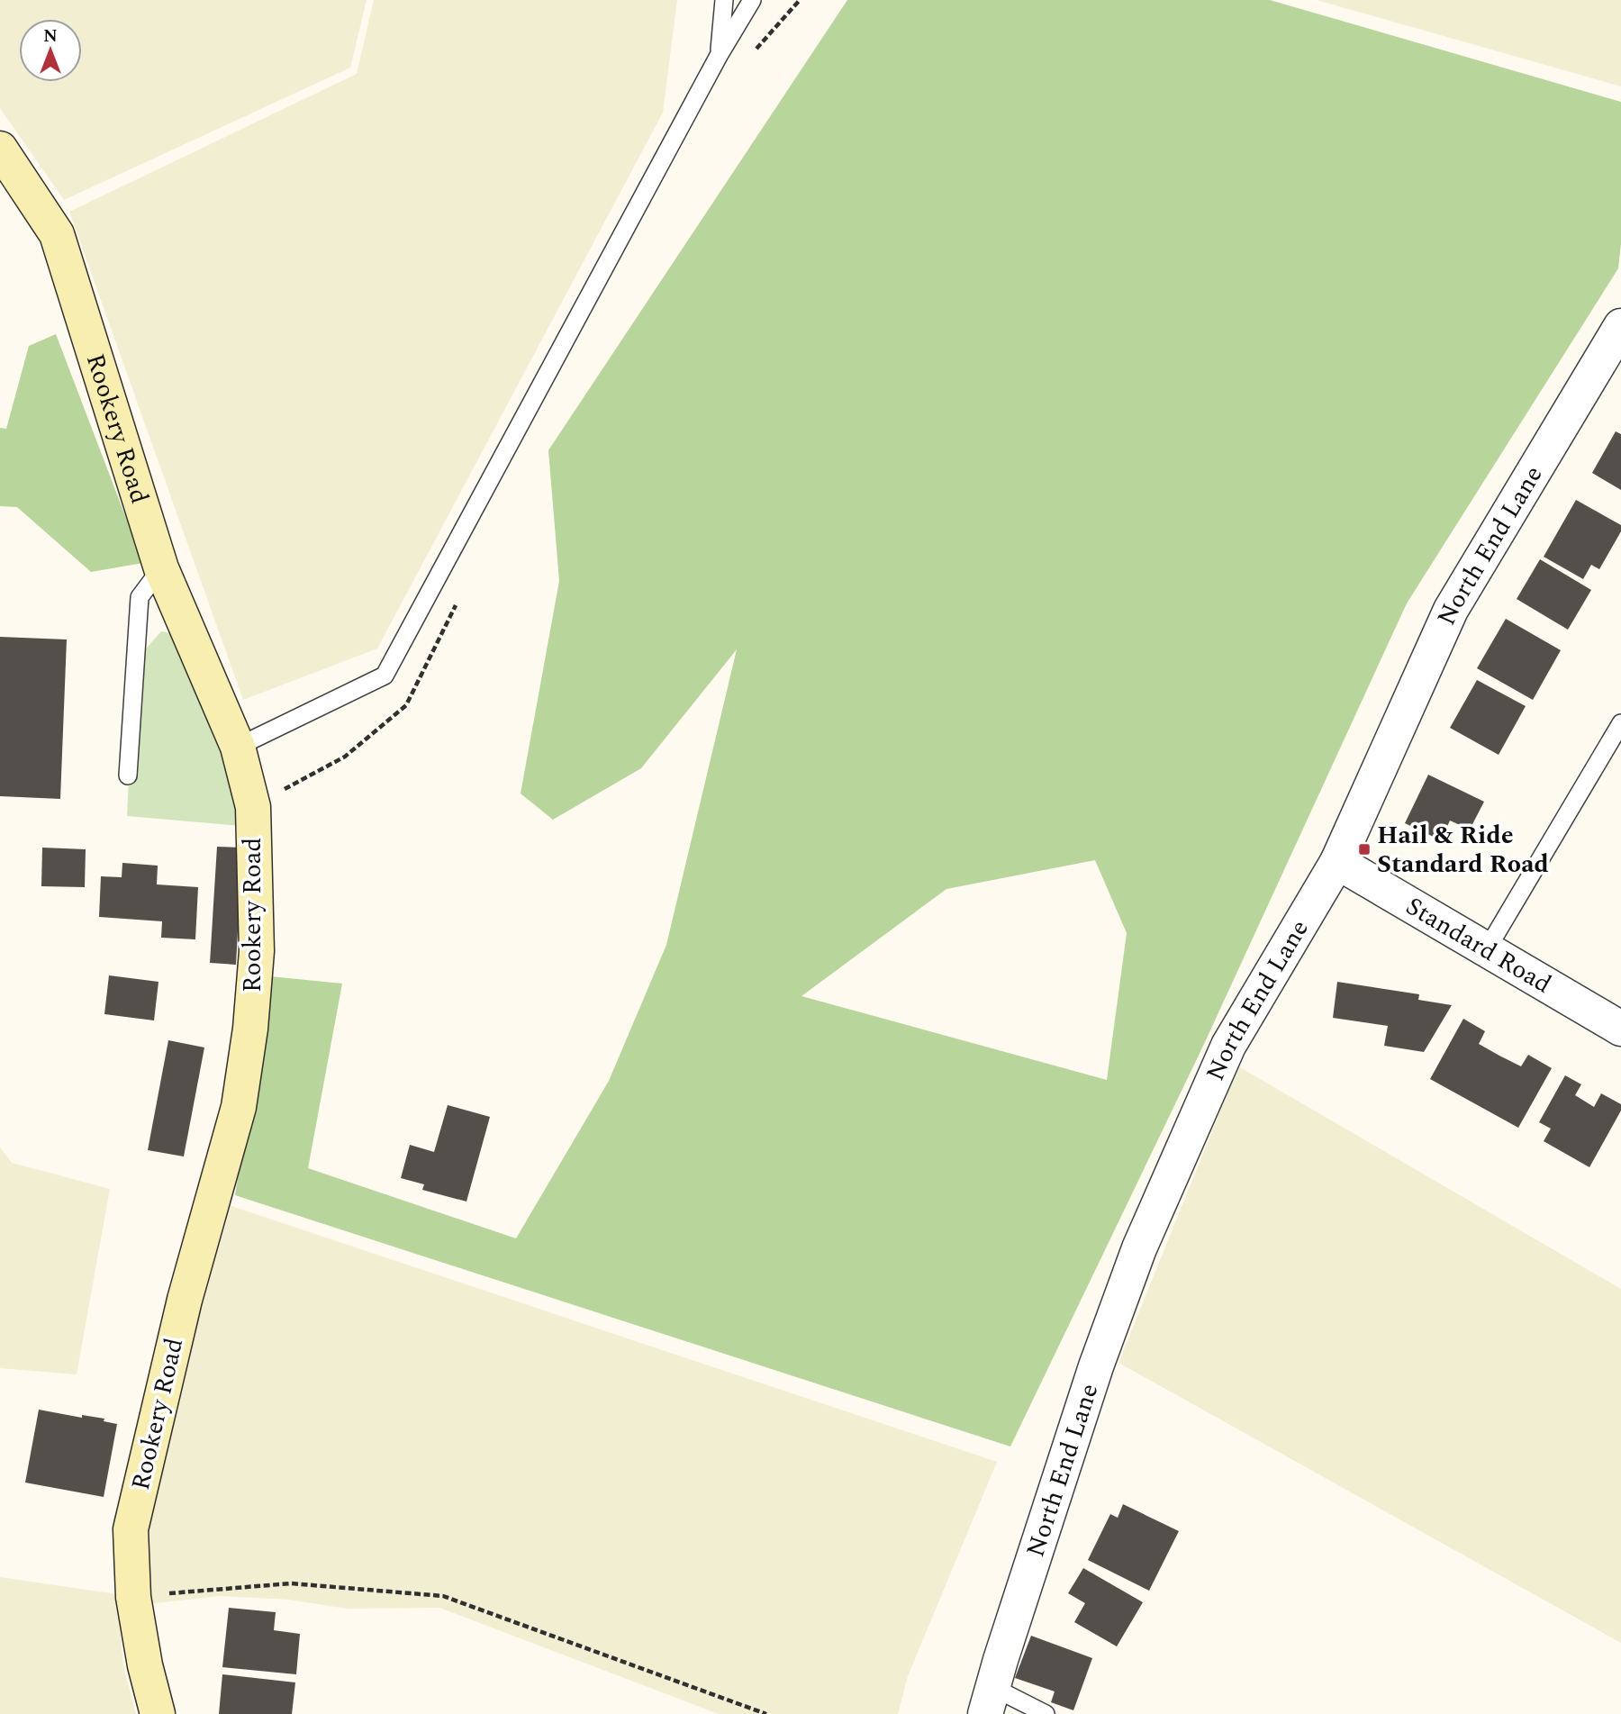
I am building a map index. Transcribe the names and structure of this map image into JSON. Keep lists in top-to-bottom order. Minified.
{"streets":{"street":["Rookery Road","North End Lane","Standard Road"]},"crossings":[["North End Lane","Standard Road"]],"places":{"transit":["Hail & Ride Standard Road"]},"north":"top"}
